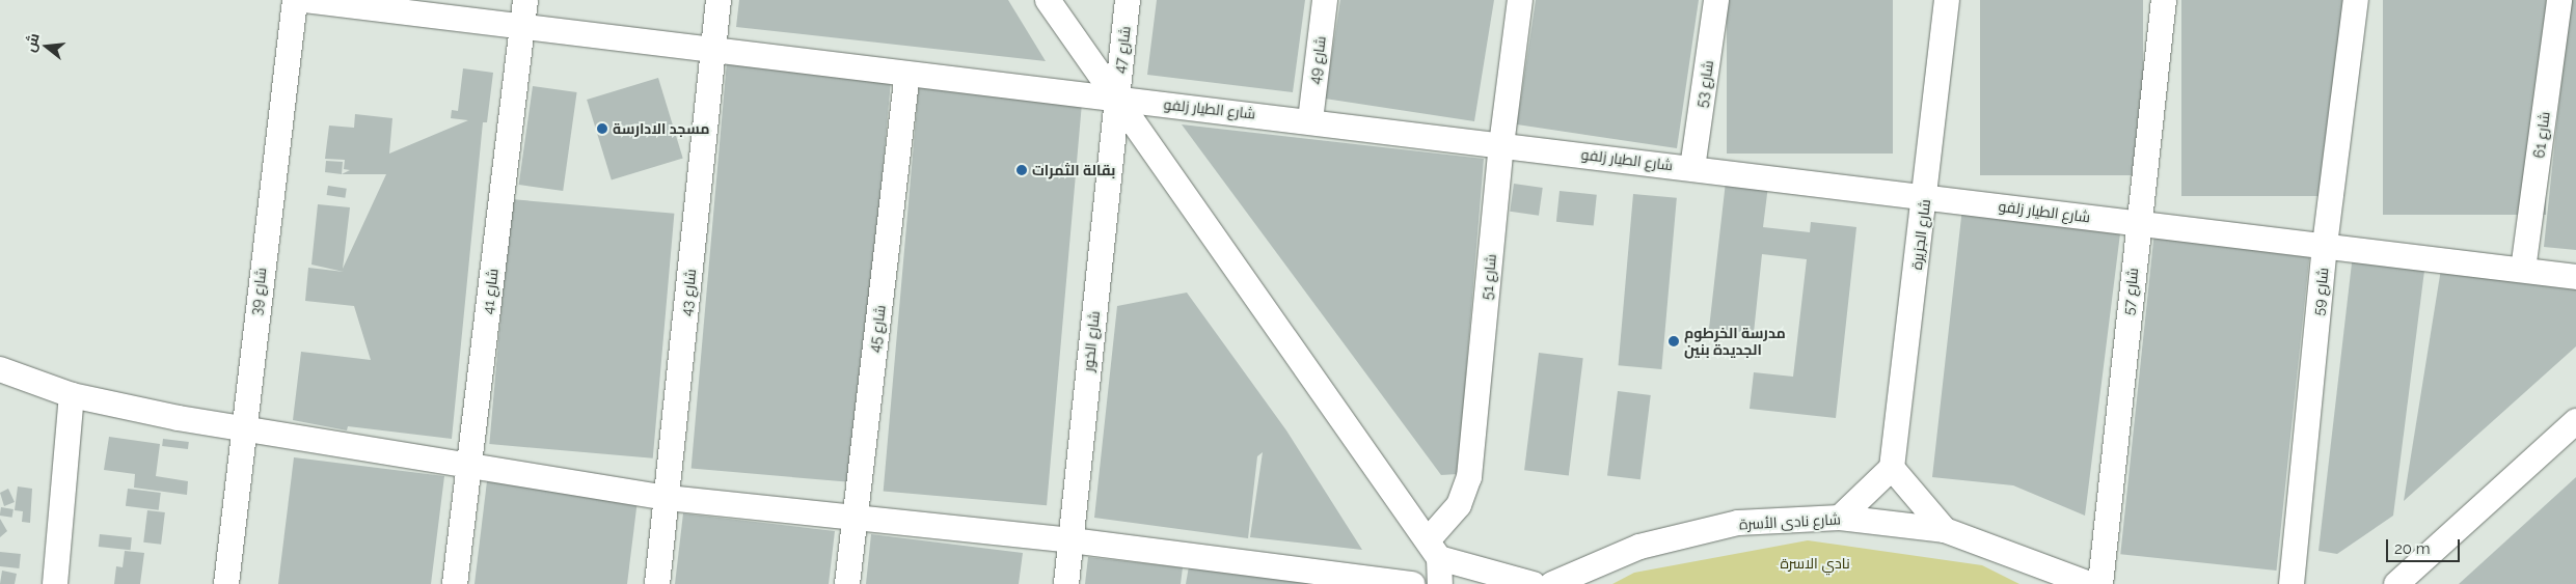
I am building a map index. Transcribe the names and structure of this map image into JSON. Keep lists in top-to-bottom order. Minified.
{"streets":{"street":["شارع 47","شارع 49","شارع 53","شارع الطيار زلفو","شارع 61","شارع الجزيرة","شارع 51","شارع 39","شارع 41","شارع 57","شارع 59","شارع 43","شارع 45","شارع الخور","شارع نادى الأسرة"]},"crossings":[["شارع 47","شارع الطيار زلفو"],["شارع 47","شارع الخور"],["شارع 49","شارع الطيار زلفو"],["شارع 53","شارع الطيار زلفو"],["شارع الطيار زلفو","شارع 61"],["شارع الطيار زلفو","شارع الجزيرة"],["شارع الطيار زلفو","شارع 51"],["شارع الطيار زلفو","شارع 41"],["شارع الطيار زلفو","شارع 57"],["شارع الطيار زلفو","شارع 59"],["شارع الطيار زلفو","شارع 43"],["شارع الطيار زلفو","شارع 45"],["شارع الطيار زلفو","شارع الخور"]],"parks":["نادي الاسرة"],"places":["مسجد الادارسة","بقالة الثمرات","مدرسة الخرطوم الجديدة بنين"],"scale_bar":"20 m","north":"left"}
